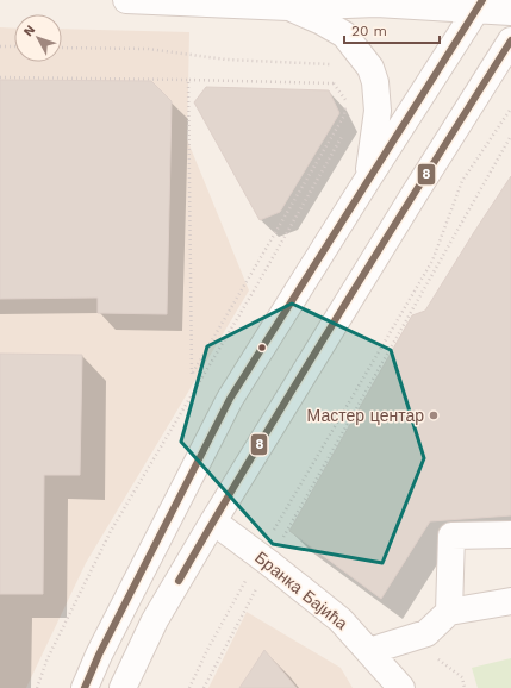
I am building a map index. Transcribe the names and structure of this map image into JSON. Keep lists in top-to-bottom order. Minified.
{"streets":{"street":["Бранка Бајића"]},"places":["Мастер центар"],"lines":["transit line 8"],"scale_bar":"20 m","north":"top left"}
